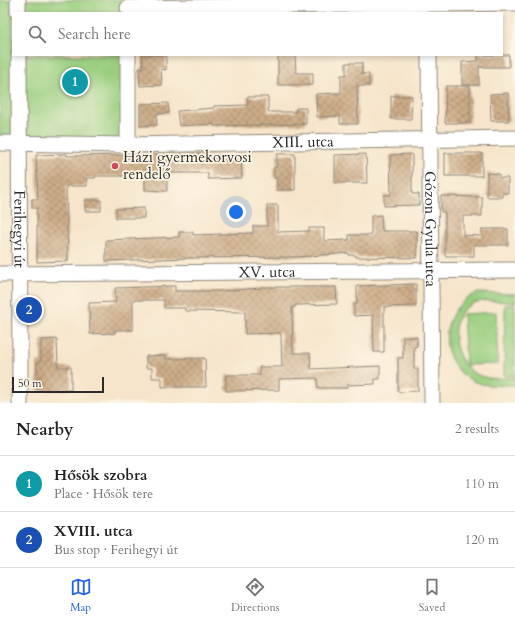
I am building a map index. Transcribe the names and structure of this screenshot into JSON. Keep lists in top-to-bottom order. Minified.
{"streets":{"street":["XIII. utca","Ferihegyi út","Gózon Gyula utca","XV. utca"]},"crossings":[["XIII. utca","Ferihegyi út"],["XIII. utca","Gózon Gyula utca"],["Ferihegyi út","XV. utca"],["Gózon Gyula utca","XV. utca"]],"places":["Házi gyermekorvosi rendelő"],"scale_bar":"50 m","page":{"search":"Search here","pins":["1","2"],"scale":"50 m","heading":["Nearby","2 results"],"list":[{"mark":"1","name":"Hősök szobra","note":"Place · Hősök tere","value":"110 m"},{"mark":"2","name":"XVIII. utca","note":"Bus stop · Ferihegyi út","value":"120 m"}],"nav":["Map","Directions","Saved"]}}
